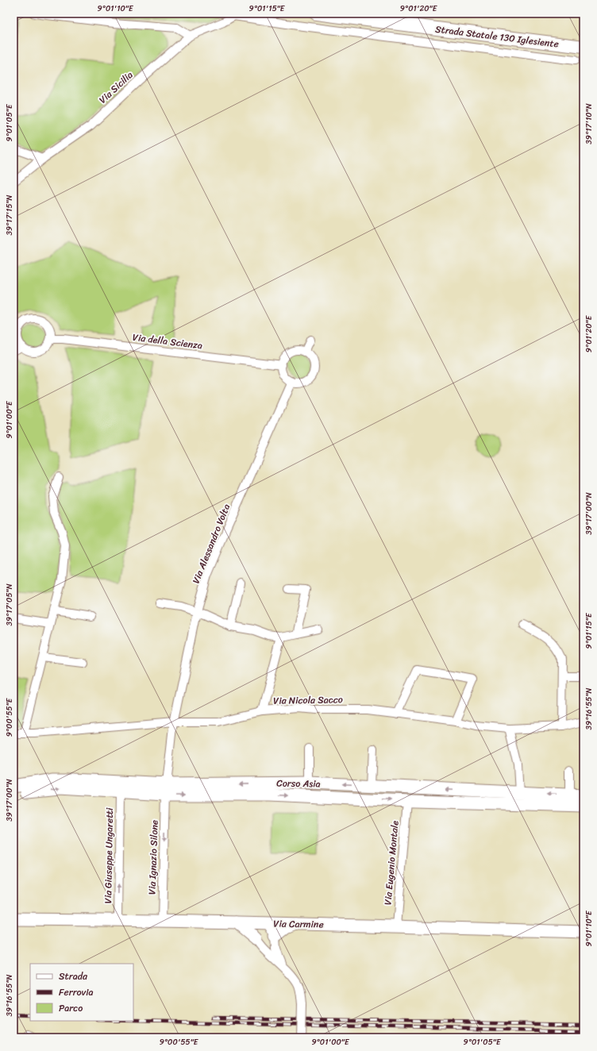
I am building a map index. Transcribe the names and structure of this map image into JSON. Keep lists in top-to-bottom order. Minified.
{"streets":{"main road":["Strada Statale 130 Iglesiente"],"street":["Via Sicilia","Via della Scienza","Via Alessandro Volta","Via Nicola Sacco","Corso Asia","Via Giuseppe Ungaretti","Via Ignazio Silone","Via Eugenio Montale","Via Carmine"]},"crossings":[["Via della Scienza","Via Alessandro Volta"],["Via Alessandro Volta","Via Nicola Sacco"],["Via Alessandro Volta","Via Ignazio Silone"],["Via Nicola Sacco","Via Ignazio Silone"],["Corso Asia","Via Giuseppe Ungaretti"],["Corso Asia","Via Ignazio Silone"],["Corso Asia","Via Eugenio Montale"],["Via Giuseppe Ungaretti","Via Carmine"],["Via Ignazio Silone","Via Carmine"],["Via Eugenio Montale","Via Carmine"]],"one_way":["Via Giuseppe Ungaretti","Via Ignazio Silone"],"legend":["Strada","Ferrovia","Parco"],"coordinates":["9°01'10\"E","9°01'15\"E","9°01'20\"E","9°01'05\"E","39°17'10\"N","39°17'15\"N","9°01'00\"E","39°17'00\"N","39°17'05\"N","39°16'55\"N","9°00'55\"E"]}
